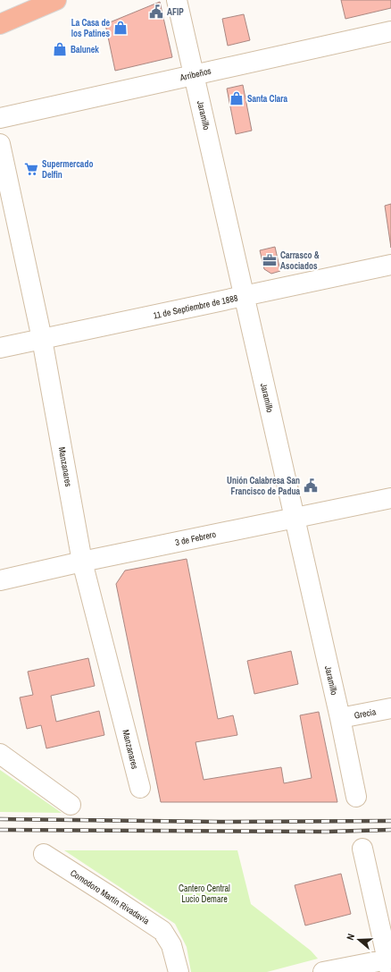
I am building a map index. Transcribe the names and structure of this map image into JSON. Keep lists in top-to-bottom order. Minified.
{"streets":{"street":["Arribeños","Jaramillo","11 de Septiembre de 1888","Manzanares","3 de Febrero","Grecia","Comodoro Martín Rivadavia"]},"crossings":[["Arribeños","Jaramillo"],["Jaramillo","11 de Septiembre de 1888"],["Jaramillo","3 de Febrero"],["Jaramillo","Grecia"],["11 de Septiembre de 1888","Manzanares"],["Manzanares","3 de Febrero"]],"parks":["Cantero Central Lucio Demare"],"places":{"public building":["AFIP","Unión Calabresa San Francisco de Padua"],"shop":["La Casa de los Patines","Balunek","Santa Clara"],"supermarket":["Supermercado Delfin"],"office":["Carrasco & Asociados"]},"north":"left"}
